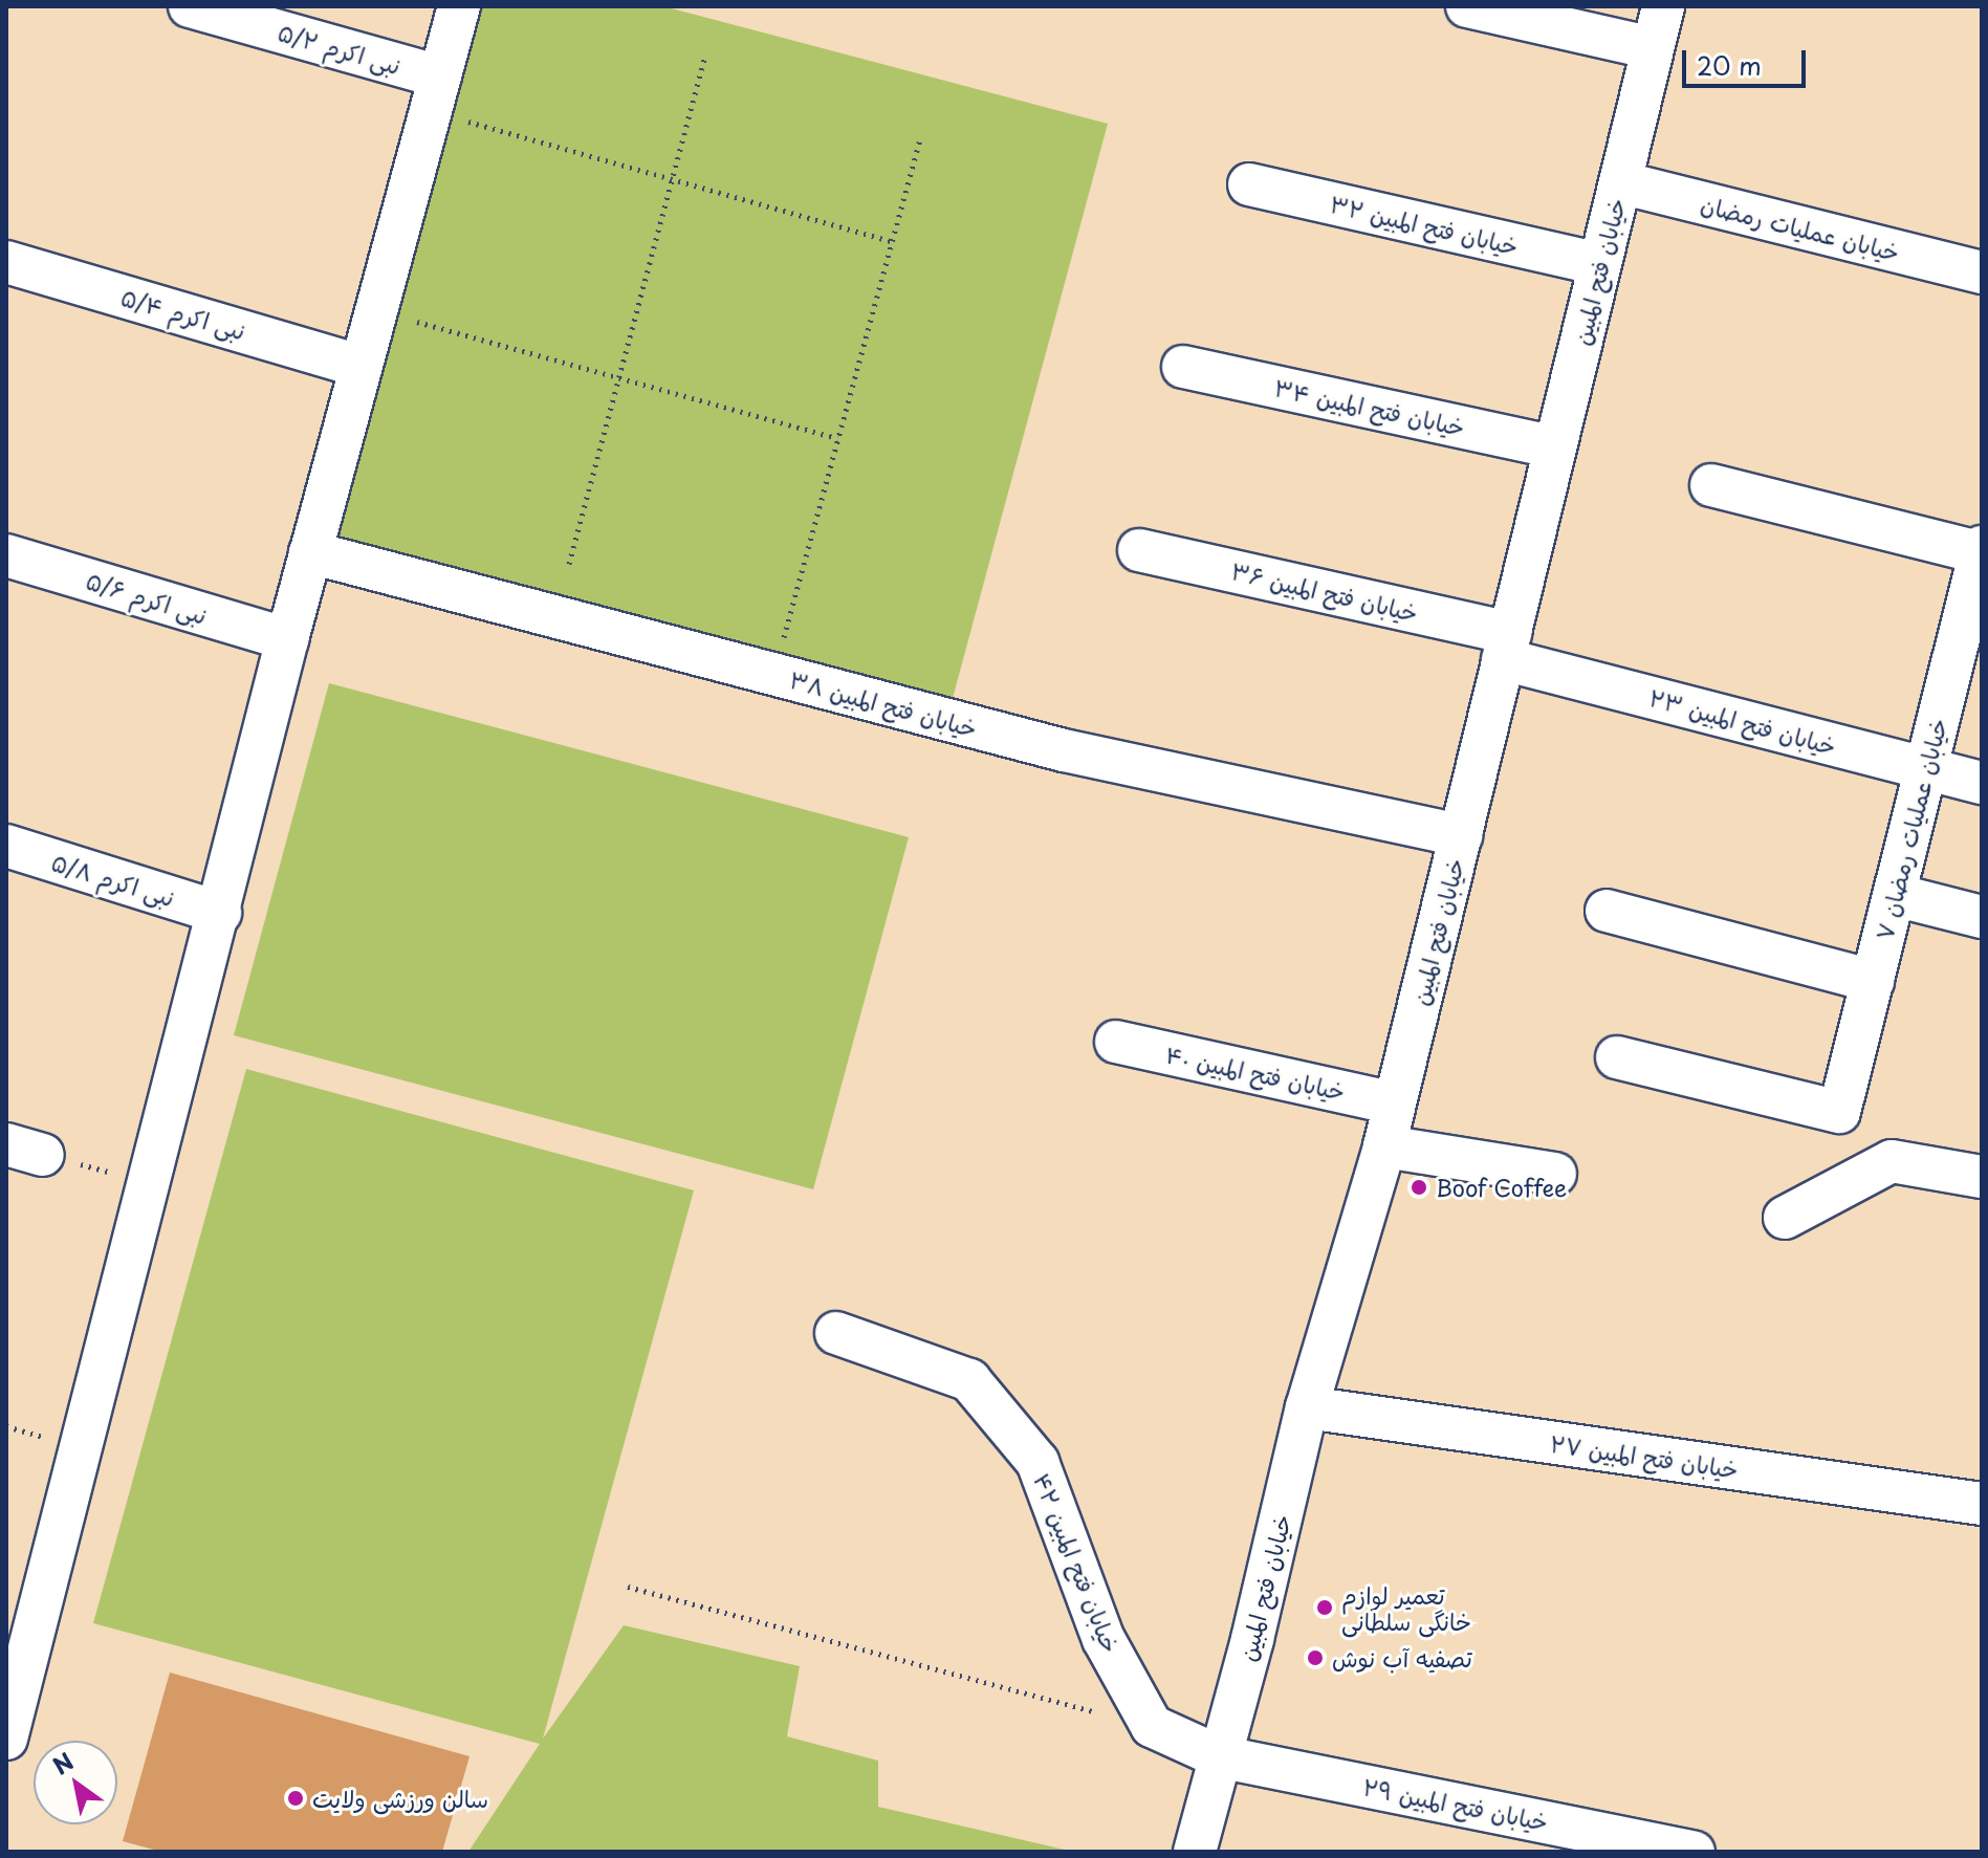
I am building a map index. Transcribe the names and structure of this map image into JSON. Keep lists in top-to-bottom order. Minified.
{"streets":{"street":["نبی اکرم ۵/۲","خیابان فتح المبین ۳۲","خیابان عملیات رمضان","خیابان فتح المبین","نبی اکرم ۵/۴","خیابان فتح المبین ۳۴","خیابان فتح المبین ۳۶","نبی اکرم ۵/۶","خیابان فتح المبین ۳۸","خیابان فتح المبین ۲۳","خیابان عملیات رمضان ۷","نبی اکرم ۵/۸","خیابان فتح المبین ۴۰","خیابان فتح المبین ۲۷","خیابان فتح المبین ۴۲","خیابان فتح المبین ۲۹"]},"crossings":[["خیابان فتح المبین ۳۲","خیابان فتح المبین"],["خیابان عملیات رمضان","خیابان فتح المبین"],["خیابان فتح المبین","خیابان فتح المبین ۳۴"],["خیابان فتح المبین","خیابان فتح المبین ۳۶"],["خیابان فتح المبین","خیابان فتح المبین ۳۸"],["خیابان فتح المبین","خیابان فتح المبین ۲۳"],["خیابان فتح المبین","خیابان فتح المبین ۴۰"],["خیابان فتح المبین","خیابان فتح المبین ۲۷"],["خیابان فتح المبین","خیابان فتح المبین ۲۹"],["خیابان فتح المبین ۳۶","خیابان فتح المبین ۲۳"],["خیابان فتح المبین ۲۳","خیابان عملیات رمضان ۷"]],"places":["Boof Coffee","تعمیر لوازم خانگی سلطانی","تصفیه آب نوش","سالن ورزشی ولایت"],"scale_bar":"20 m","north":"top left"}
